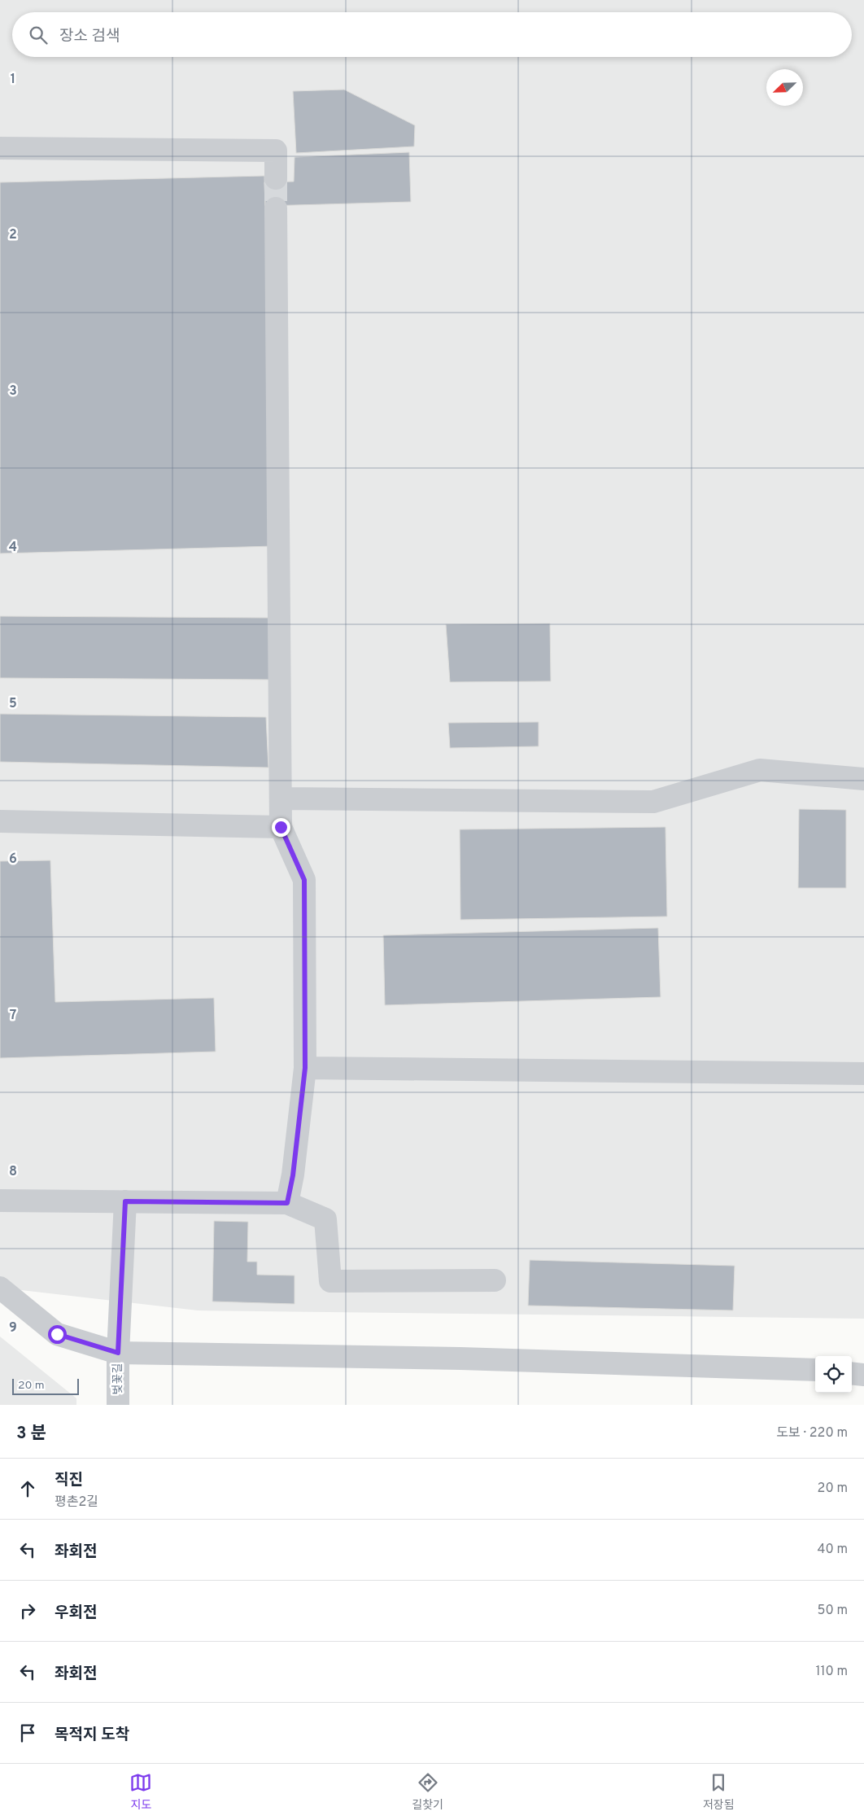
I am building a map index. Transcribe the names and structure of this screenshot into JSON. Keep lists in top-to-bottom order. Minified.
{"streets":{"street":["벚꽃길"]},"scale_bar":"20 m","north":"bottom left","page":{"search":"장소 검색","scale":"20 m","heading":["3 분","도보 · 220 m"],"list":[["직진","평촌2길","20 m"],["좌회전","40 m"],["우회전","50 m"],["좌회전","110 m"],"목적지 도착"],"nav":["지도","길찾기","저장됨"]},"grid":{"rows":["1","2","3","4","5","6","7","8","9"]}}
